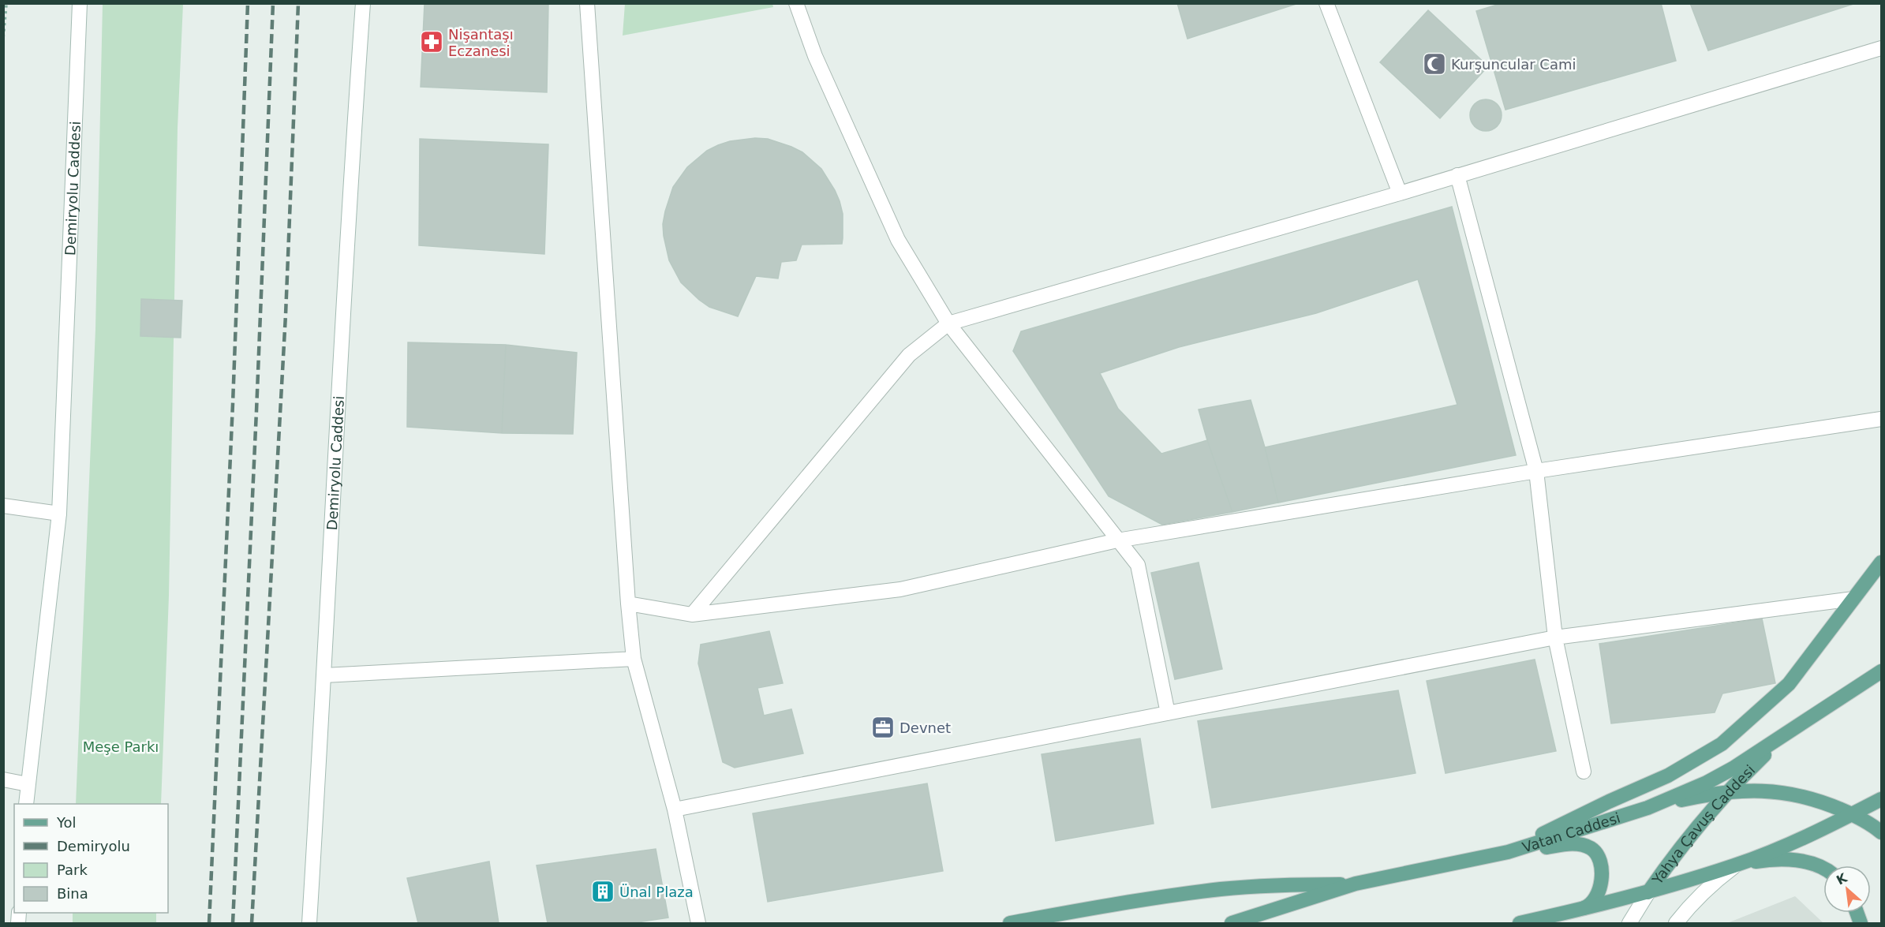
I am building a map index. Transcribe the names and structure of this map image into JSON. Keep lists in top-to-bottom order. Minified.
{"streets":{"main road":["Yahya Çavuş Caddesi","Vatan Caddesi"],"street":["Demiryolu Caddesi"]},"crossings":[["Yahya Çavuş Caddesi","Vatan Caddesi"]],"parks":["Meşe Parkı"],"places":{"pharmacy":["Nişantaşı Eczanesi"],"mosque":["Kurşuncular Cami"],"office":["Devnet"],"building":["Ünal Plaza"]},"legend":["Yol","Demiryolu","Park","Bina"],"north":"top left"}
